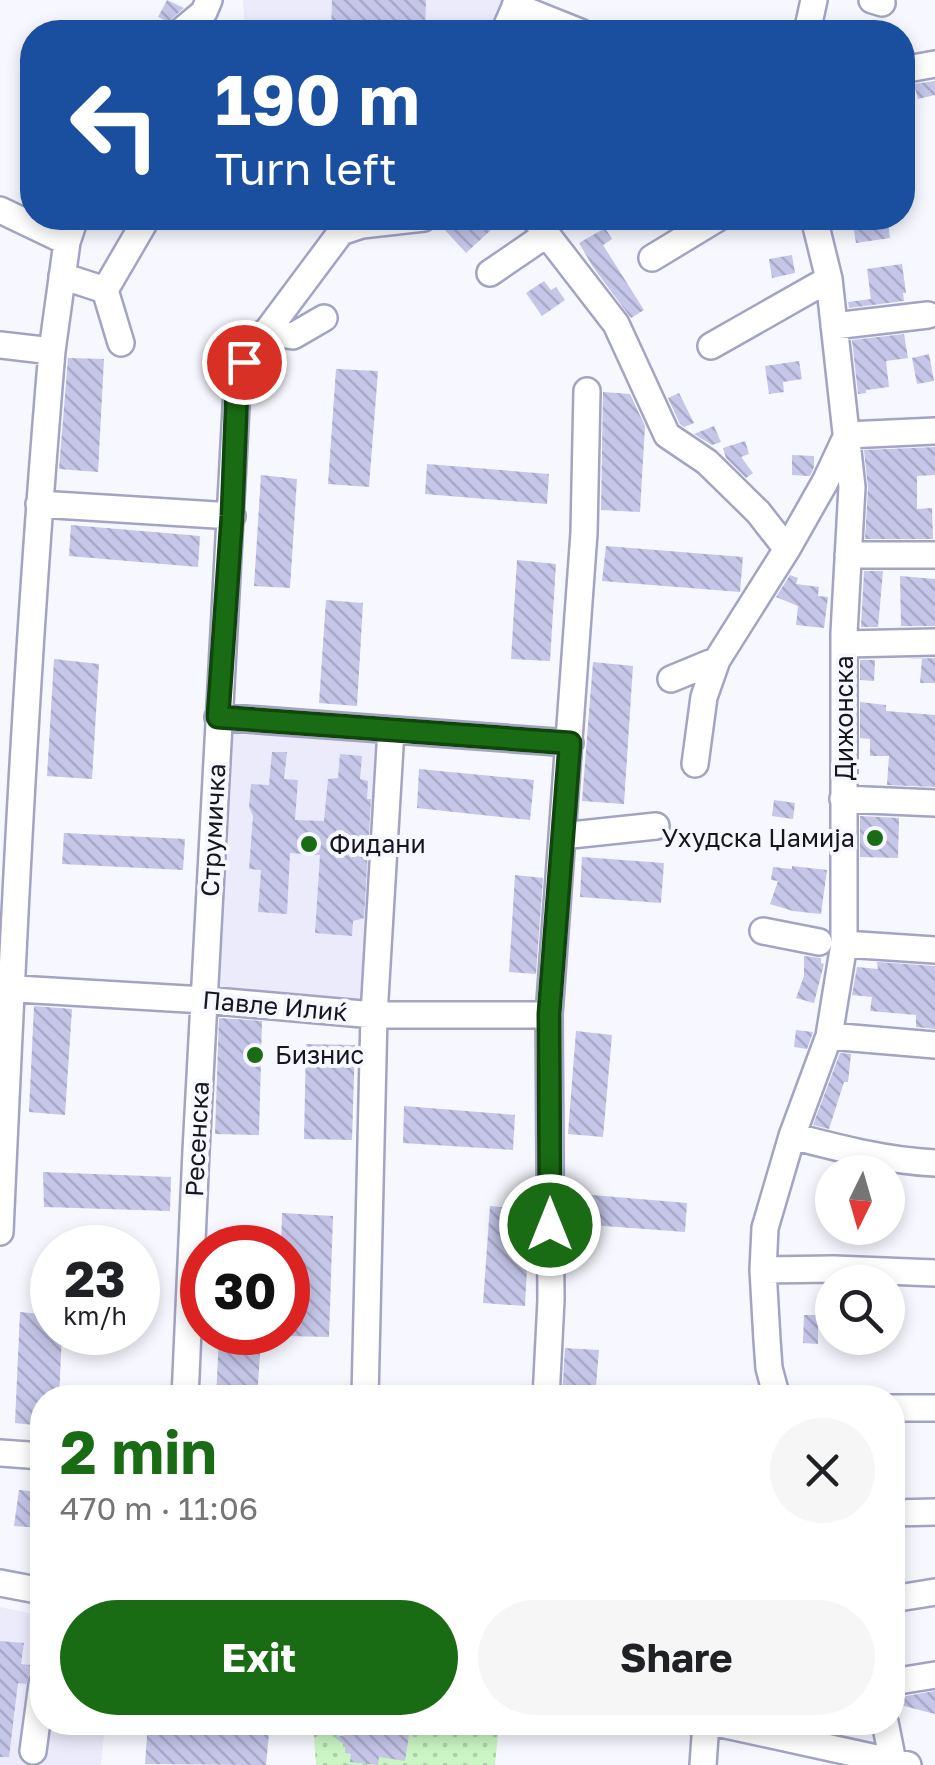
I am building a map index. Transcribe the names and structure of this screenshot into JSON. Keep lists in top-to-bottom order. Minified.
{"streets":{"street":["Дижонска","Струмичка","Павле Илиќ","Ресенска"]},"crossings":[["Струмичка","Павле Илиќ"],["Струмичка","Ресенска"],["Павле Илиќ","Ресенска"]],"places":["Ухудска Џамија","Фидани","Бизнис"],"north":"bottom","page":{"turn":["190 m","Turn left"],"speed":"23 km/h","limit":"30","heading":["2 min","470 m · 11:06"],"buttons":["Exit","Share"]}}
